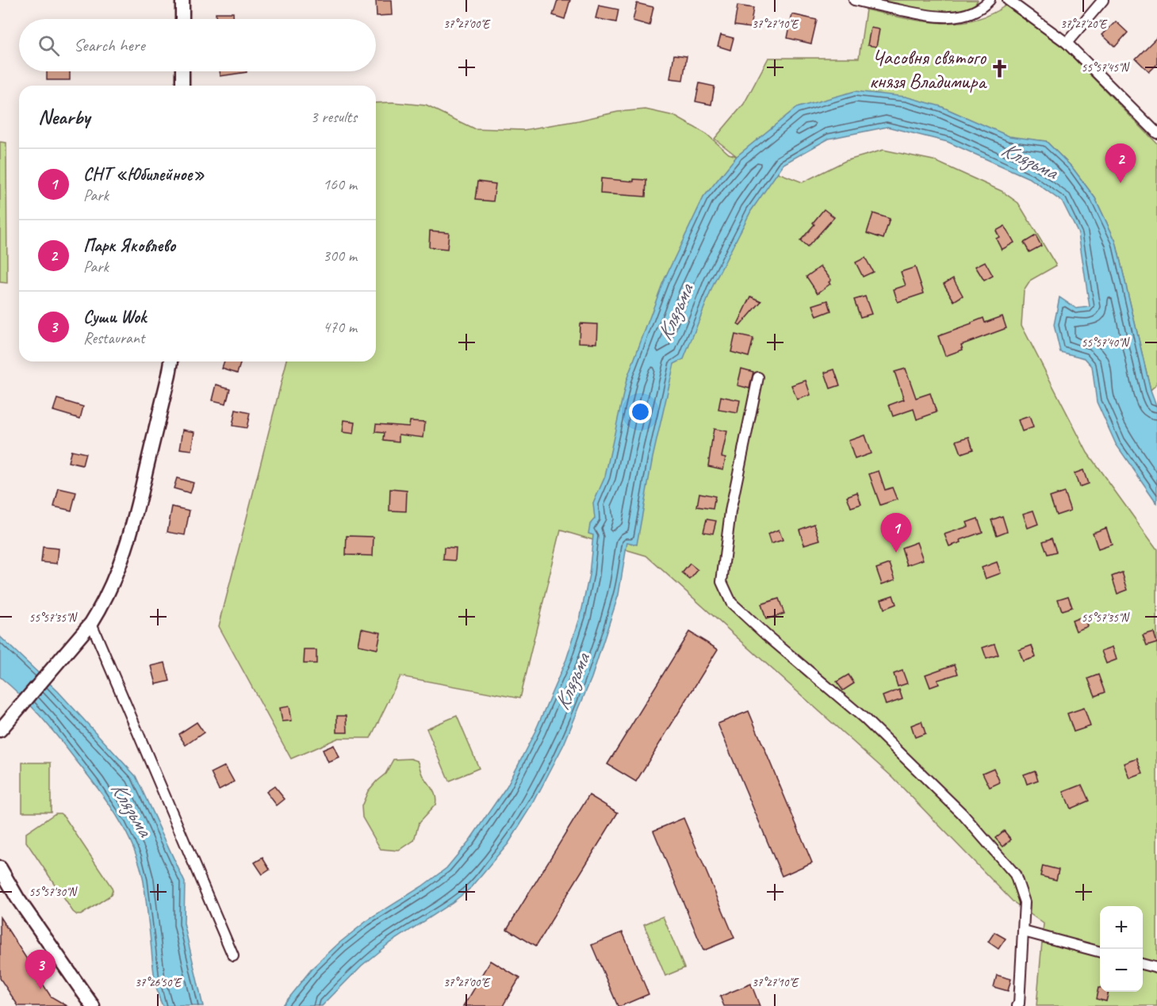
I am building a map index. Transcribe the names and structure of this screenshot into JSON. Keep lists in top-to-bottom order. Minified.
{"water":["Клязьма"],"places":{"church":["Часовня святого князя Владимира"]},"page":{"search":"Search here","heading":["Nearby","3 results"],"pins":["2","1","3"],"list":[{"mark":"1","name":"СНТ «Юбилейное»","note":"Park","value":"160 m"},{"mark":"2","name":"Парк Яковлево","note":"Park","value":"300 m"},{"mark":"3","name":"Суши Wok","note":"Restaurant","value":"470 m"}],"map_buttons":["+","−"]},"coordinates":["37°27'00\"E","37°27'10\"E","37°27'20\"E","55°57'45\"N","55°57'40\"N","55°57'35\"N","55°57'30\"N","37°26'50\"E"]}
